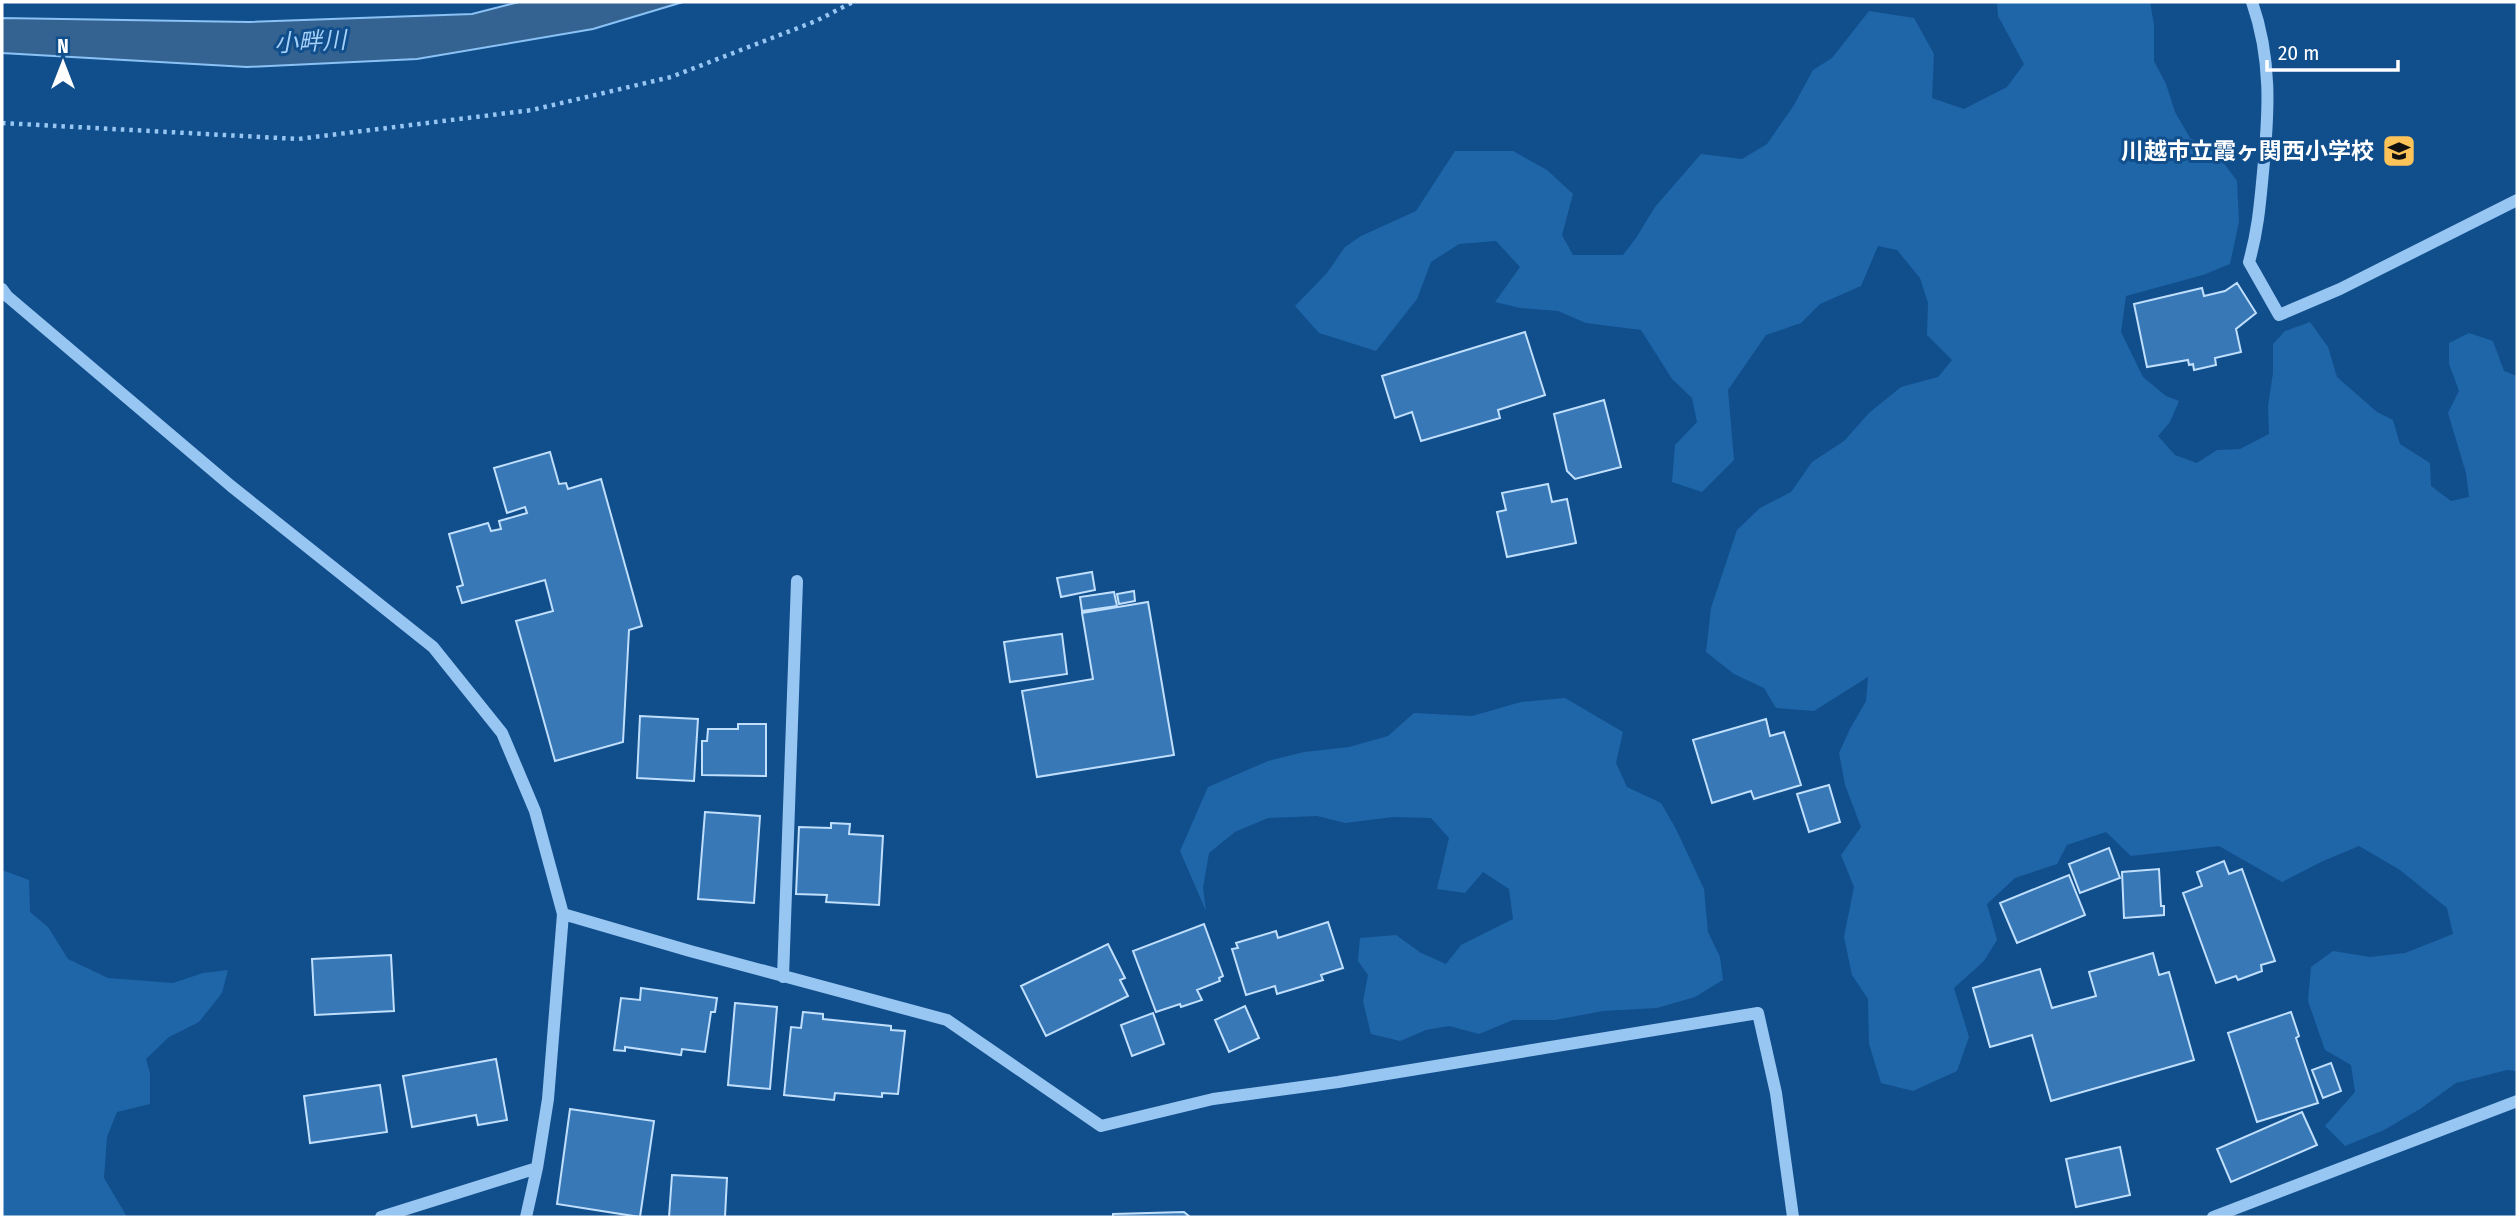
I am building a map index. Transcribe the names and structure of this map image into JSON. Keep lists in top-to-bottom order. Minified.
{"water":["小畔川"],"places":{"school or university":["川越市立霞ヶ関西小学校"]},"scale_bar":"20 m","north":"top"}
